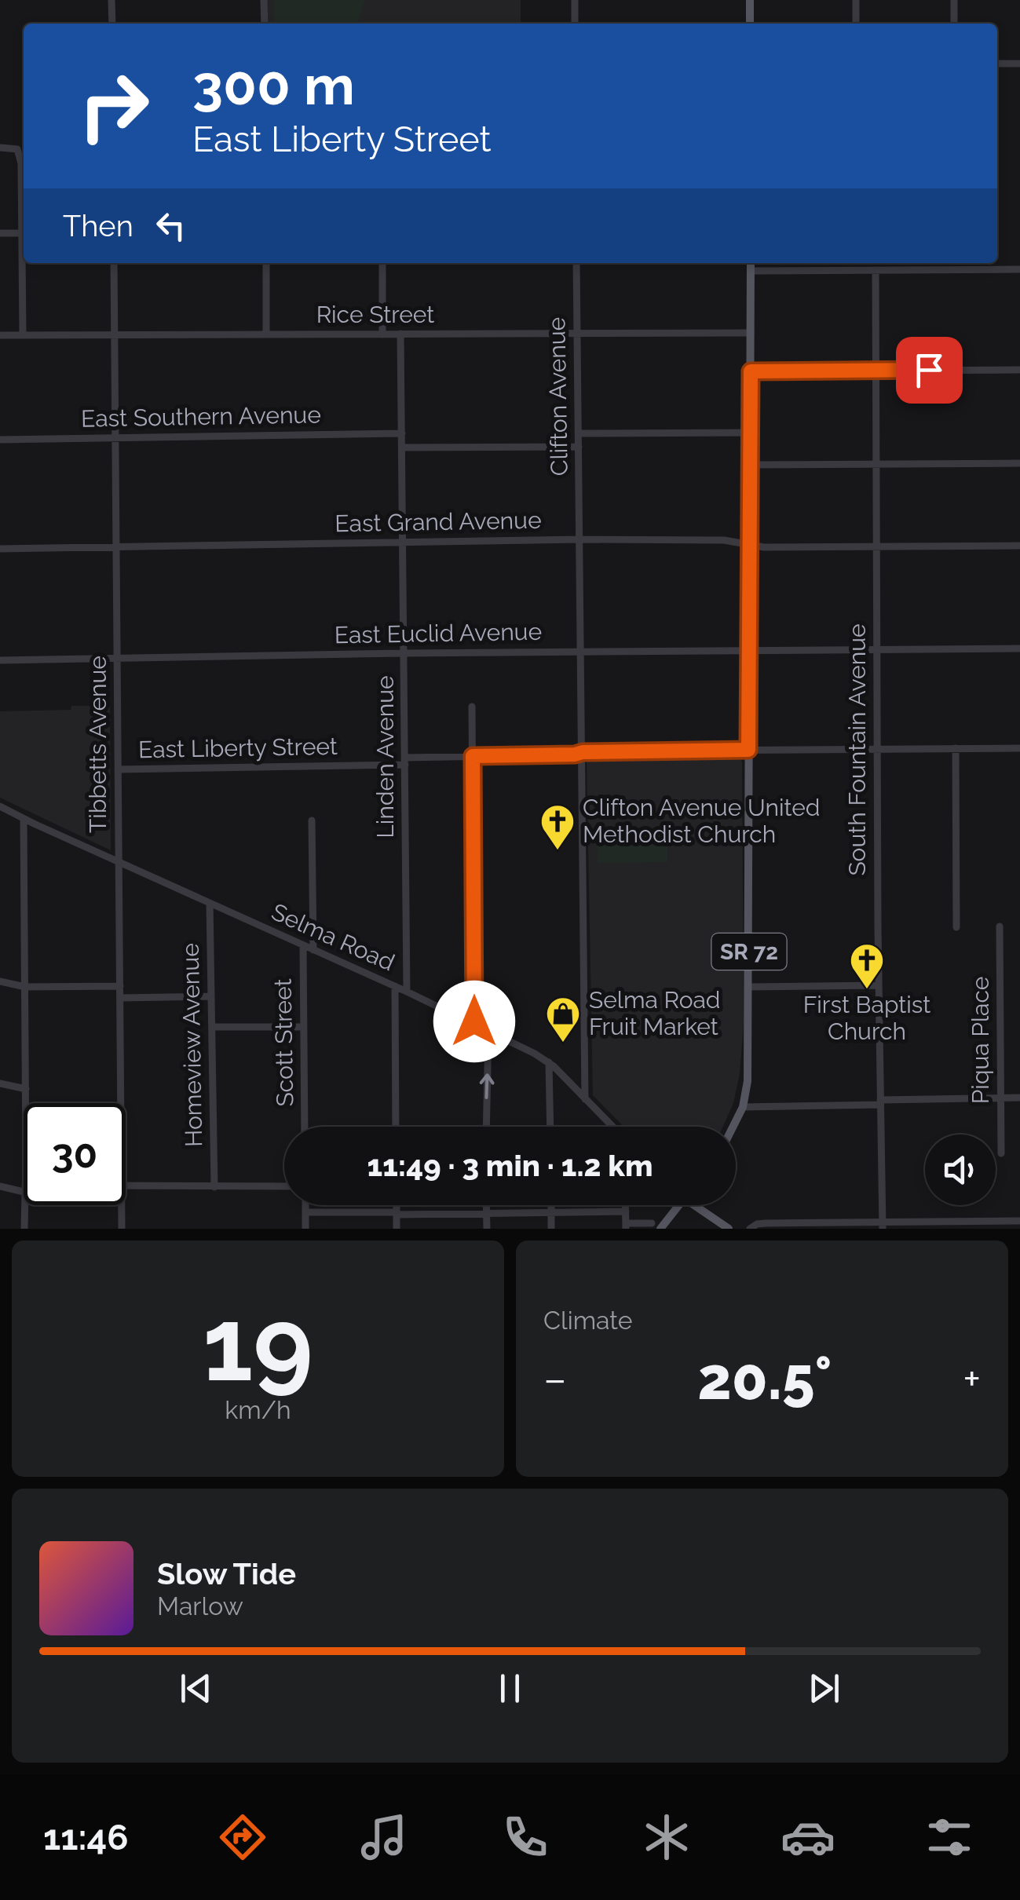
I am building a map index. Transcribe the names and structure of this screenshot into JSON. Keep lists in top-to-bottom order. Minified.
{"streets":{"main road":["SR 72"],"street":["Rice Street","Clifton Avenue","East Southern Avenue","East Grand Avenue","East Euclid Avenue","Tibbetts Avenue","East Liberty Street","South Fountain Avenue","Linden Avenue","Selma Road","Piqua Place","Scott Street","Homeview Avenue"]},"crossings":[["Rice Street","Clifton Avenue"],["Rice Street","Tibbetts Avenue"],["Rice Street","Linden Avenue"],["Rice Street","SR 72"],["Clifton Avenue","East Grand Avenue"],["Clifton Avenue","East Euclid Avenue"],["Clifton Avenue","East Liberty Street"],["Clifton Avenue","Selma Road"],["East Southern Avenue","Tibbetts Avenue"],["East Southern Avenue","Linden Avenue"],["East Grand Avenue","Tibbetts Avenue"],["East Grand Avenue","South Fountain Avenue"],["East Grand Avenue","Linden Avenue"],["East Grand Avenue","SR 72"],["East Euclid Avenue","Tibbetts Avenue"],["East Euclid Avenue","South Fountain Avenue"],["East Euclid Avenue","Linden Avenue"],["East Euclid Avenue","SR 72"],["Tibbetts Avenue","East Liberty Street"],["Tibbetts Avenue","Selma Road"],["East Liberty Street","South Fountain Avenue"],["East Liberty Street","Linden Avenue"],["East Liberty Street","SR 72"],["Linden Avenue","Selma Road"],["Selma Road","Scott Street"],["Selma Road","Homeview Avenue"]],"places":{"church":["Clifton Avenue United Methodist Church","First Baptist Church"],"shop":["Selma Road Fruit Market"]},"page":{"turn":["300 m","East Liberty Street"],"then":"Then","limit":"30","trip":"11:49 · 3 min · 1.2 km","tile":[["19","km/h"],"Climate"],"heat":["−","20.5°","+"],"song":["Slow Tide","Marlow"],"tabs":"11:46"}}
